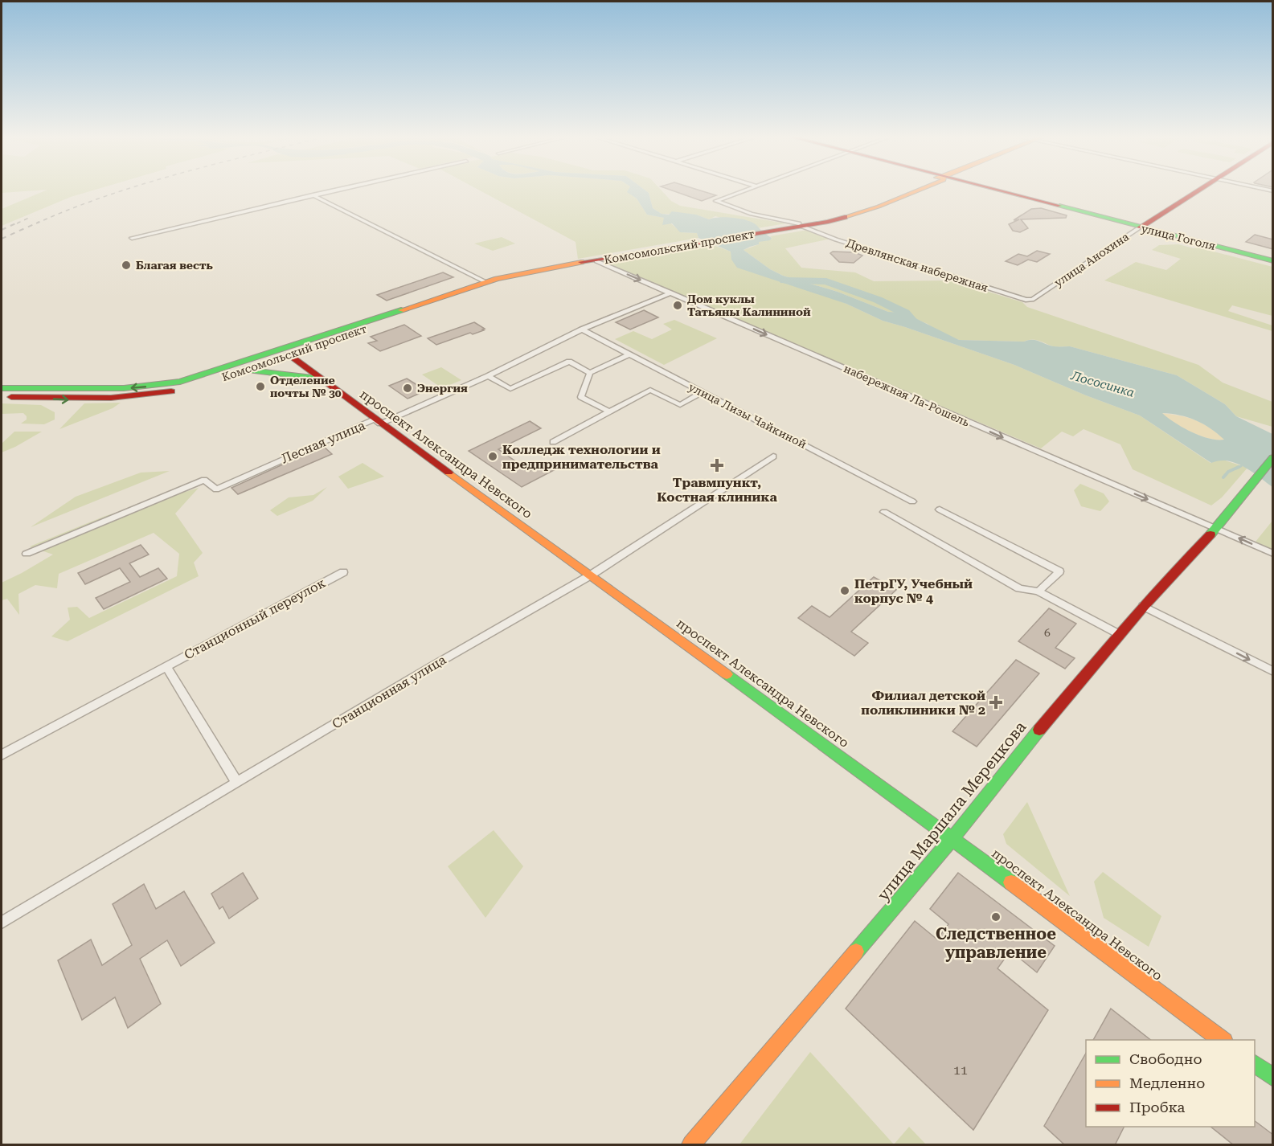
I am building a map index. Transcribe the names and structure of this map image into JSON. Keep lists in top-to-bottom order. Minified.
{"streets":{"main road":["улица Гоголя","Комсомольский проспект","улица Анохина","проспект Александра Невского","улица Маршала Мерецкова"],"street":["Древлянская набережная","набережная Ла-Рошель","улица Лизы Чайкиной","Лесная улица","Станционный переулок","Станционная улица"]},"crossings":[["улица Гоголя","улица Анохина"],["Комсомольский проспект","Древлянская набережная"],["Комсомольский проспект","набережная Ла-Рошель"],["Комсомольский проспект","проспект Александра Невского"],["улица Анохина","Древлянская набережная"],["набережная Ла-Рошель","Лесная улица"],["набережная Ла-Рошель","улица Маршала Мерецкова"],["улица Лизы Чайкиной","Лесная улица"],["Лесная улица","проспект Александра Невского"],["проспект Александра Невского","Станционная улица"],["проспект Александра Невского","улица Маршала Мерецкова"]],"one_way":["набережная Ла-Рошель"],"water":["Лососинка"],"places":{"other":["Благая весть","Дом куклы Татьяны Калининой","Отделение почты № 30","Энергия","Колледж технологии и предпринимательства","ПетрГУ, Учебный корпус № 4","Следственное управление"],"health":["Травмпункт, Костная клиника","Филиал детской поликлиники № 2"]},"house_numbers":["6","11"],"legend":["Свободно","Медленно","Пробка"]}
